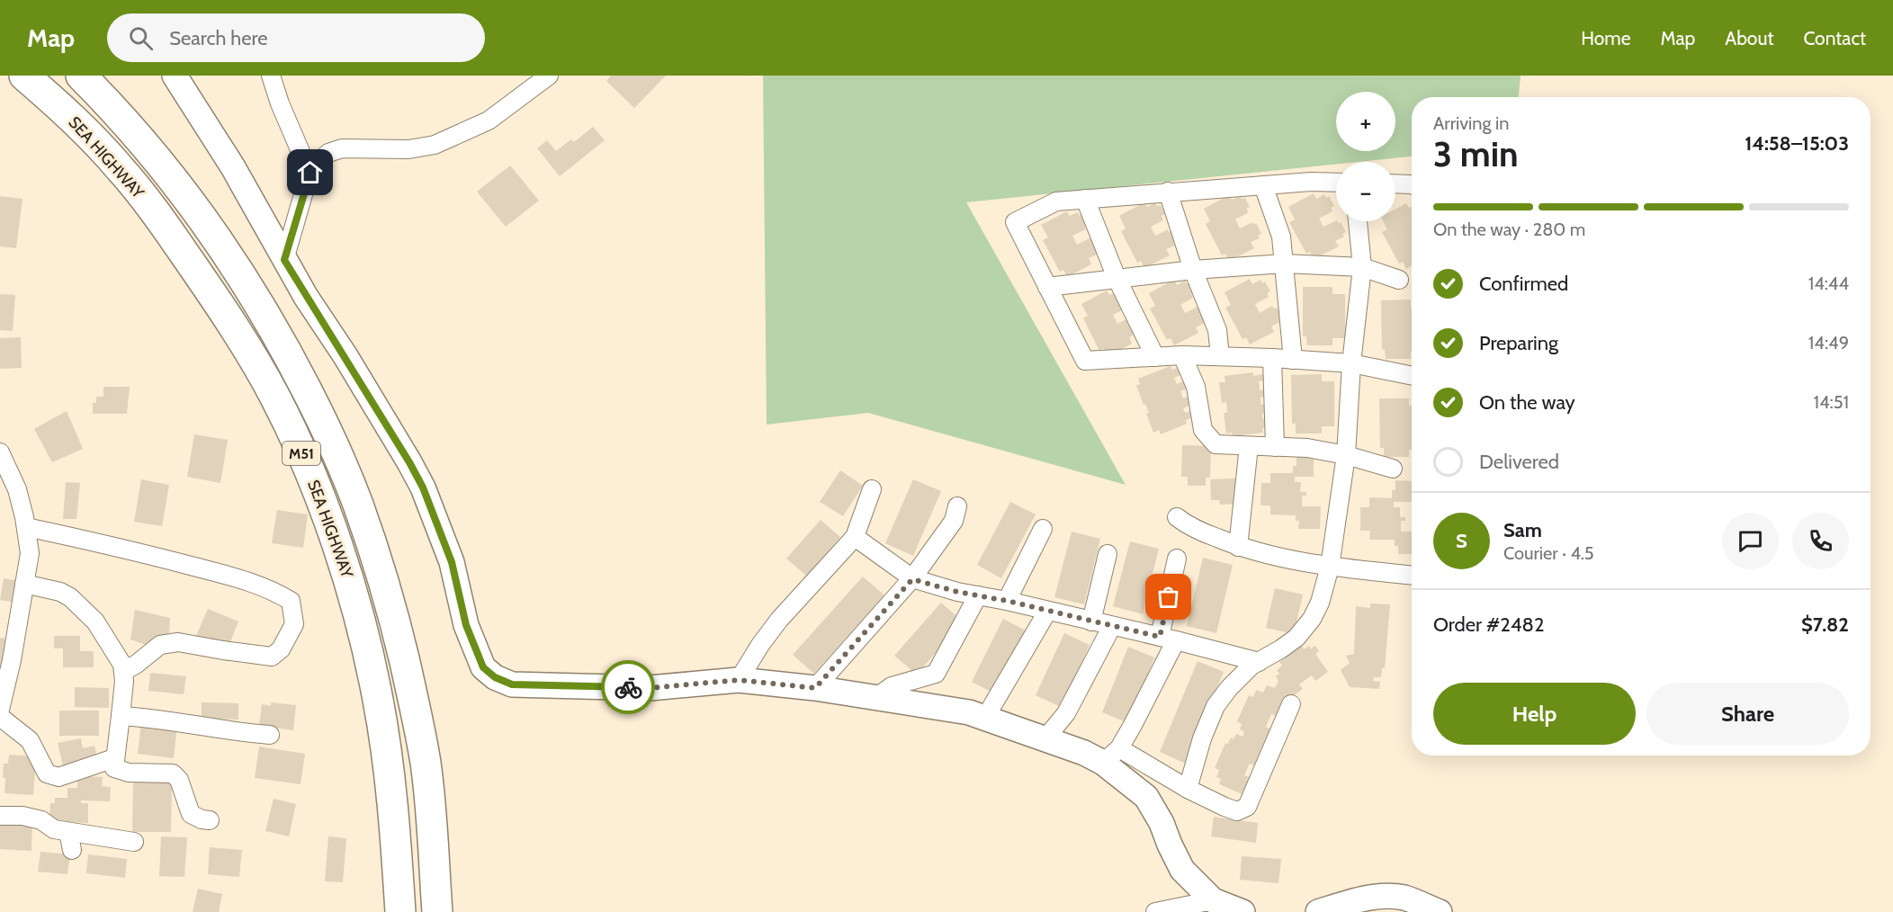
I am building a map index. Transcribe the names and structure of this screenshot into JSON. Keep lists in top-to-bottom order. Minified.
{"streets":{"highway":["SEA HIGHWAY","M51"]},"page":{"header":"Map","search":"Search here","nav":["Home","Map","About","Contact"],"map_buttons":["+","−"],"heading":["3 min","Arriving in","14:58–15:03"],"panel":["Sam","Courier · 4.5","Order #2482","$7.82"],"bar":"On the way · 280 m","list":[["Confirmed","14:44"],["Preparing","14:49"],["On the way","14:51"],"Delivered"],"round":"S","buttons":["Help","Share"]}}
